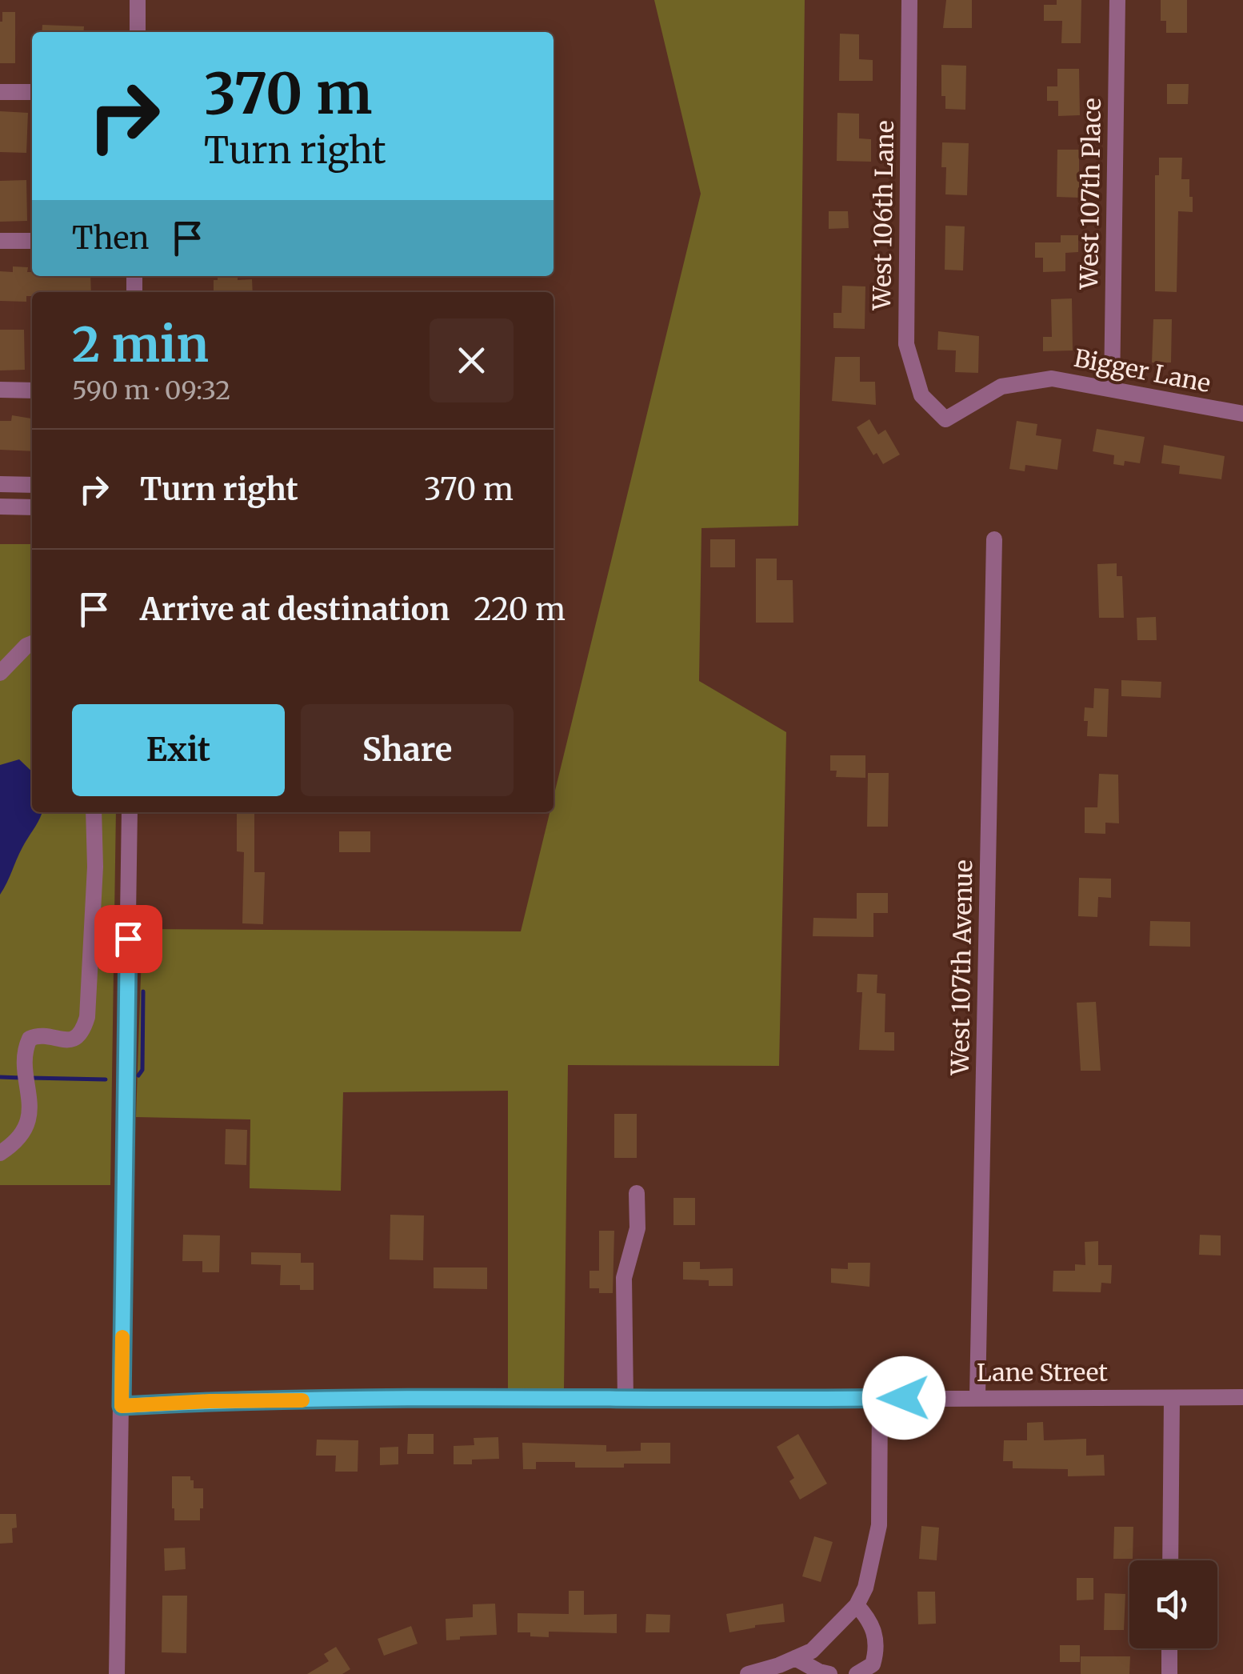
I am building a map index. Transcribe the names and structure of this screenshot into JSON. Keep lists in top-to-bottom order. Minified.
{"streets":{"street":["West 107th Place","West 106th Lane","Bigger Lane","West 107th Avenue","Lane Street"]},"crossings":[["West 107th Place","Bigger Lane"],["West 106th Lane","Bigger Lane"],["West 107th Avenue","Lane Street"]],"page":{"turn":["370 m","Turn right"],"then":"Then","heading":["2 min","590 m · 09:32"],"list":[{"name":"Turn right","value":"370 m"},{"name":"Arrive at destination","value":"220 m"}],"buttons":["Exit","Share"]}}
